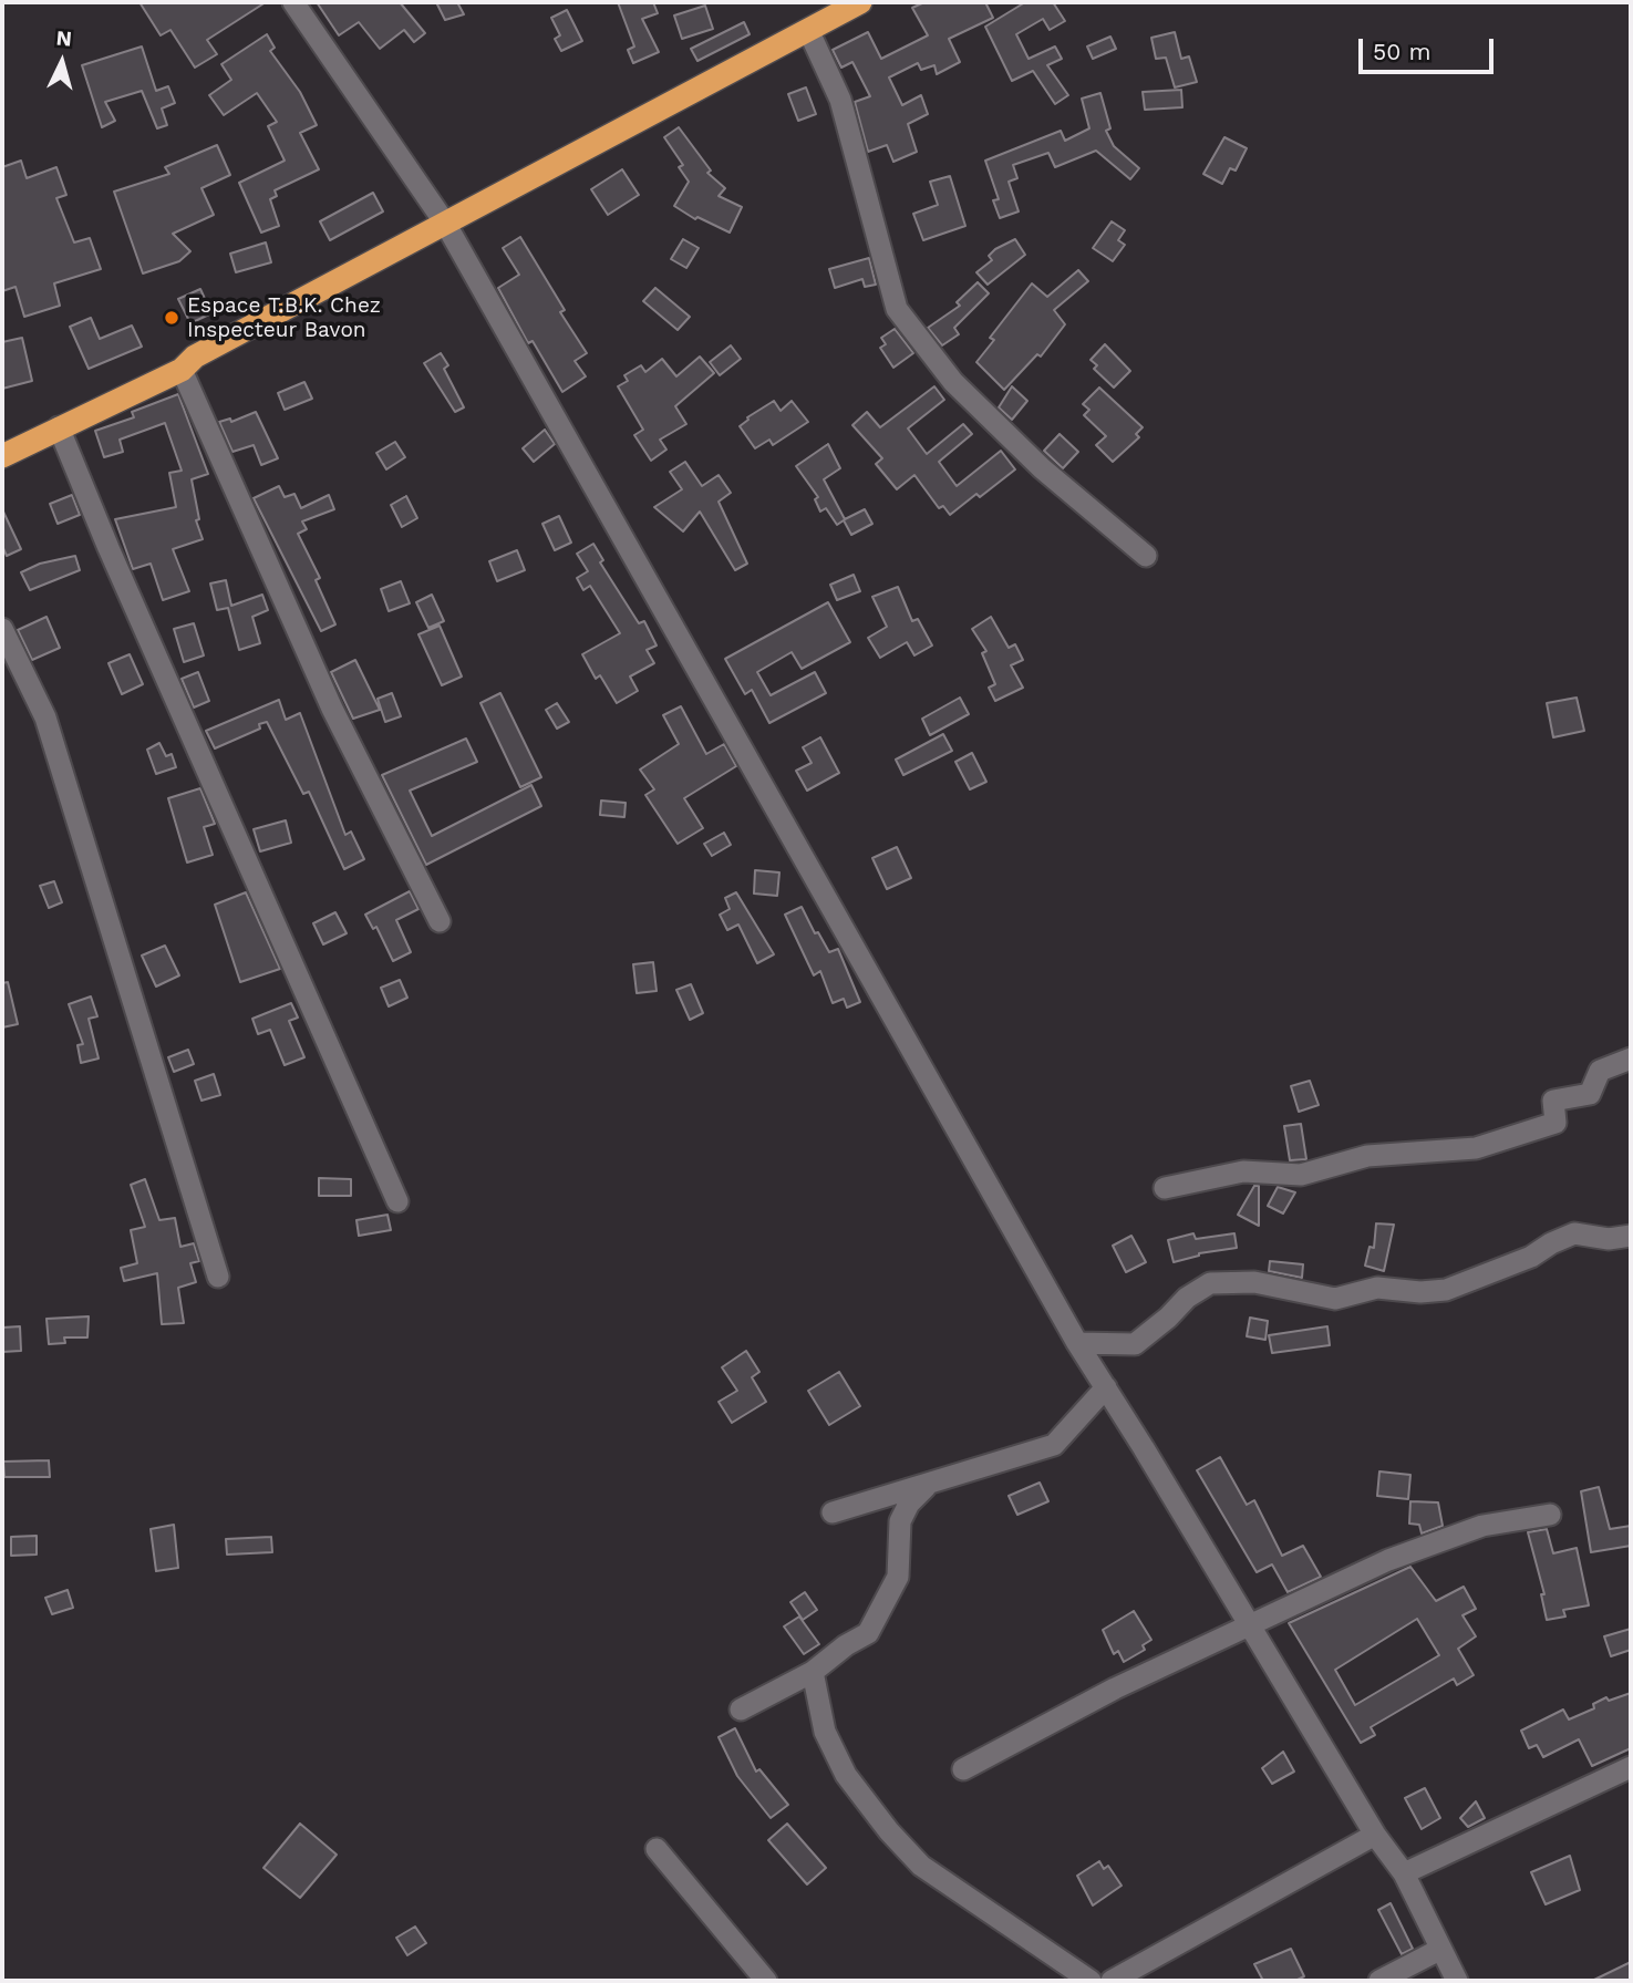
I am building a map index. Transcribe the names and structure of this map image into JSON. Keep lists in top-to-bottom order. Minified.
{"places":["Espace T.B.K. Chez Inspecteur Bavon"],"scale_bar":"50 m","north":"top"}
